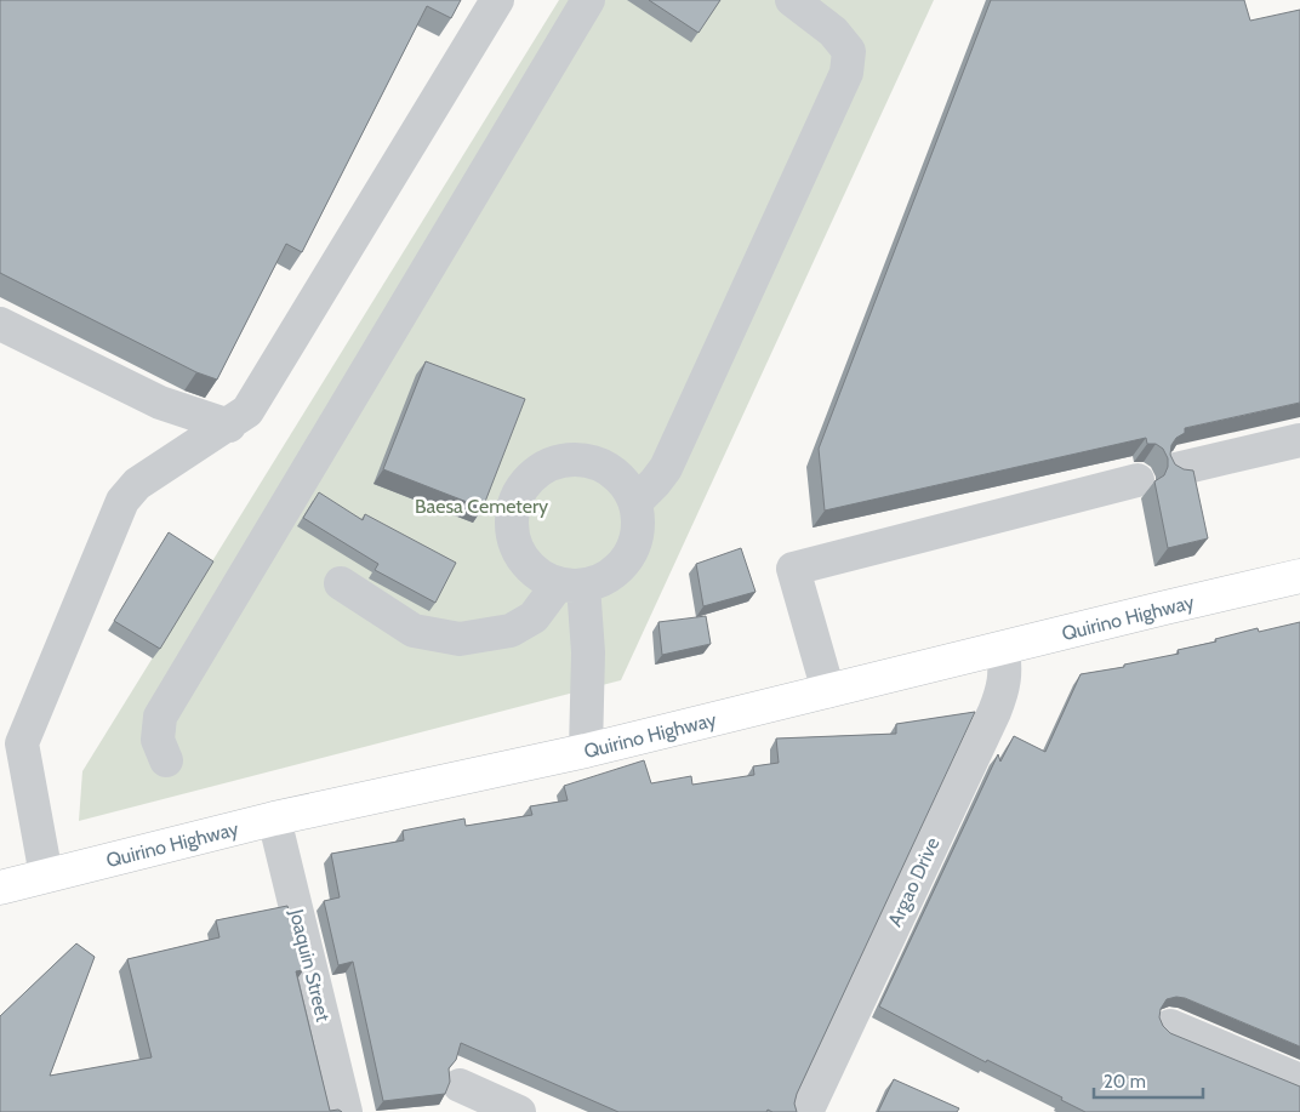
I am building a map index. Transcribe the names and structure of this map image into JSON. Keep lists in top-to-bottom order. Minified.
{"streets":{"main road":["Quirino Highway"],"street":["Argao Drive","Joaquin Street"]},"crossings":[["Quirino Highway","Argao Drive"],["Quirino Highway","Joaquin Street"]],"parks":["Baesa Cemetery"],"scale_bar":"20 m"}
